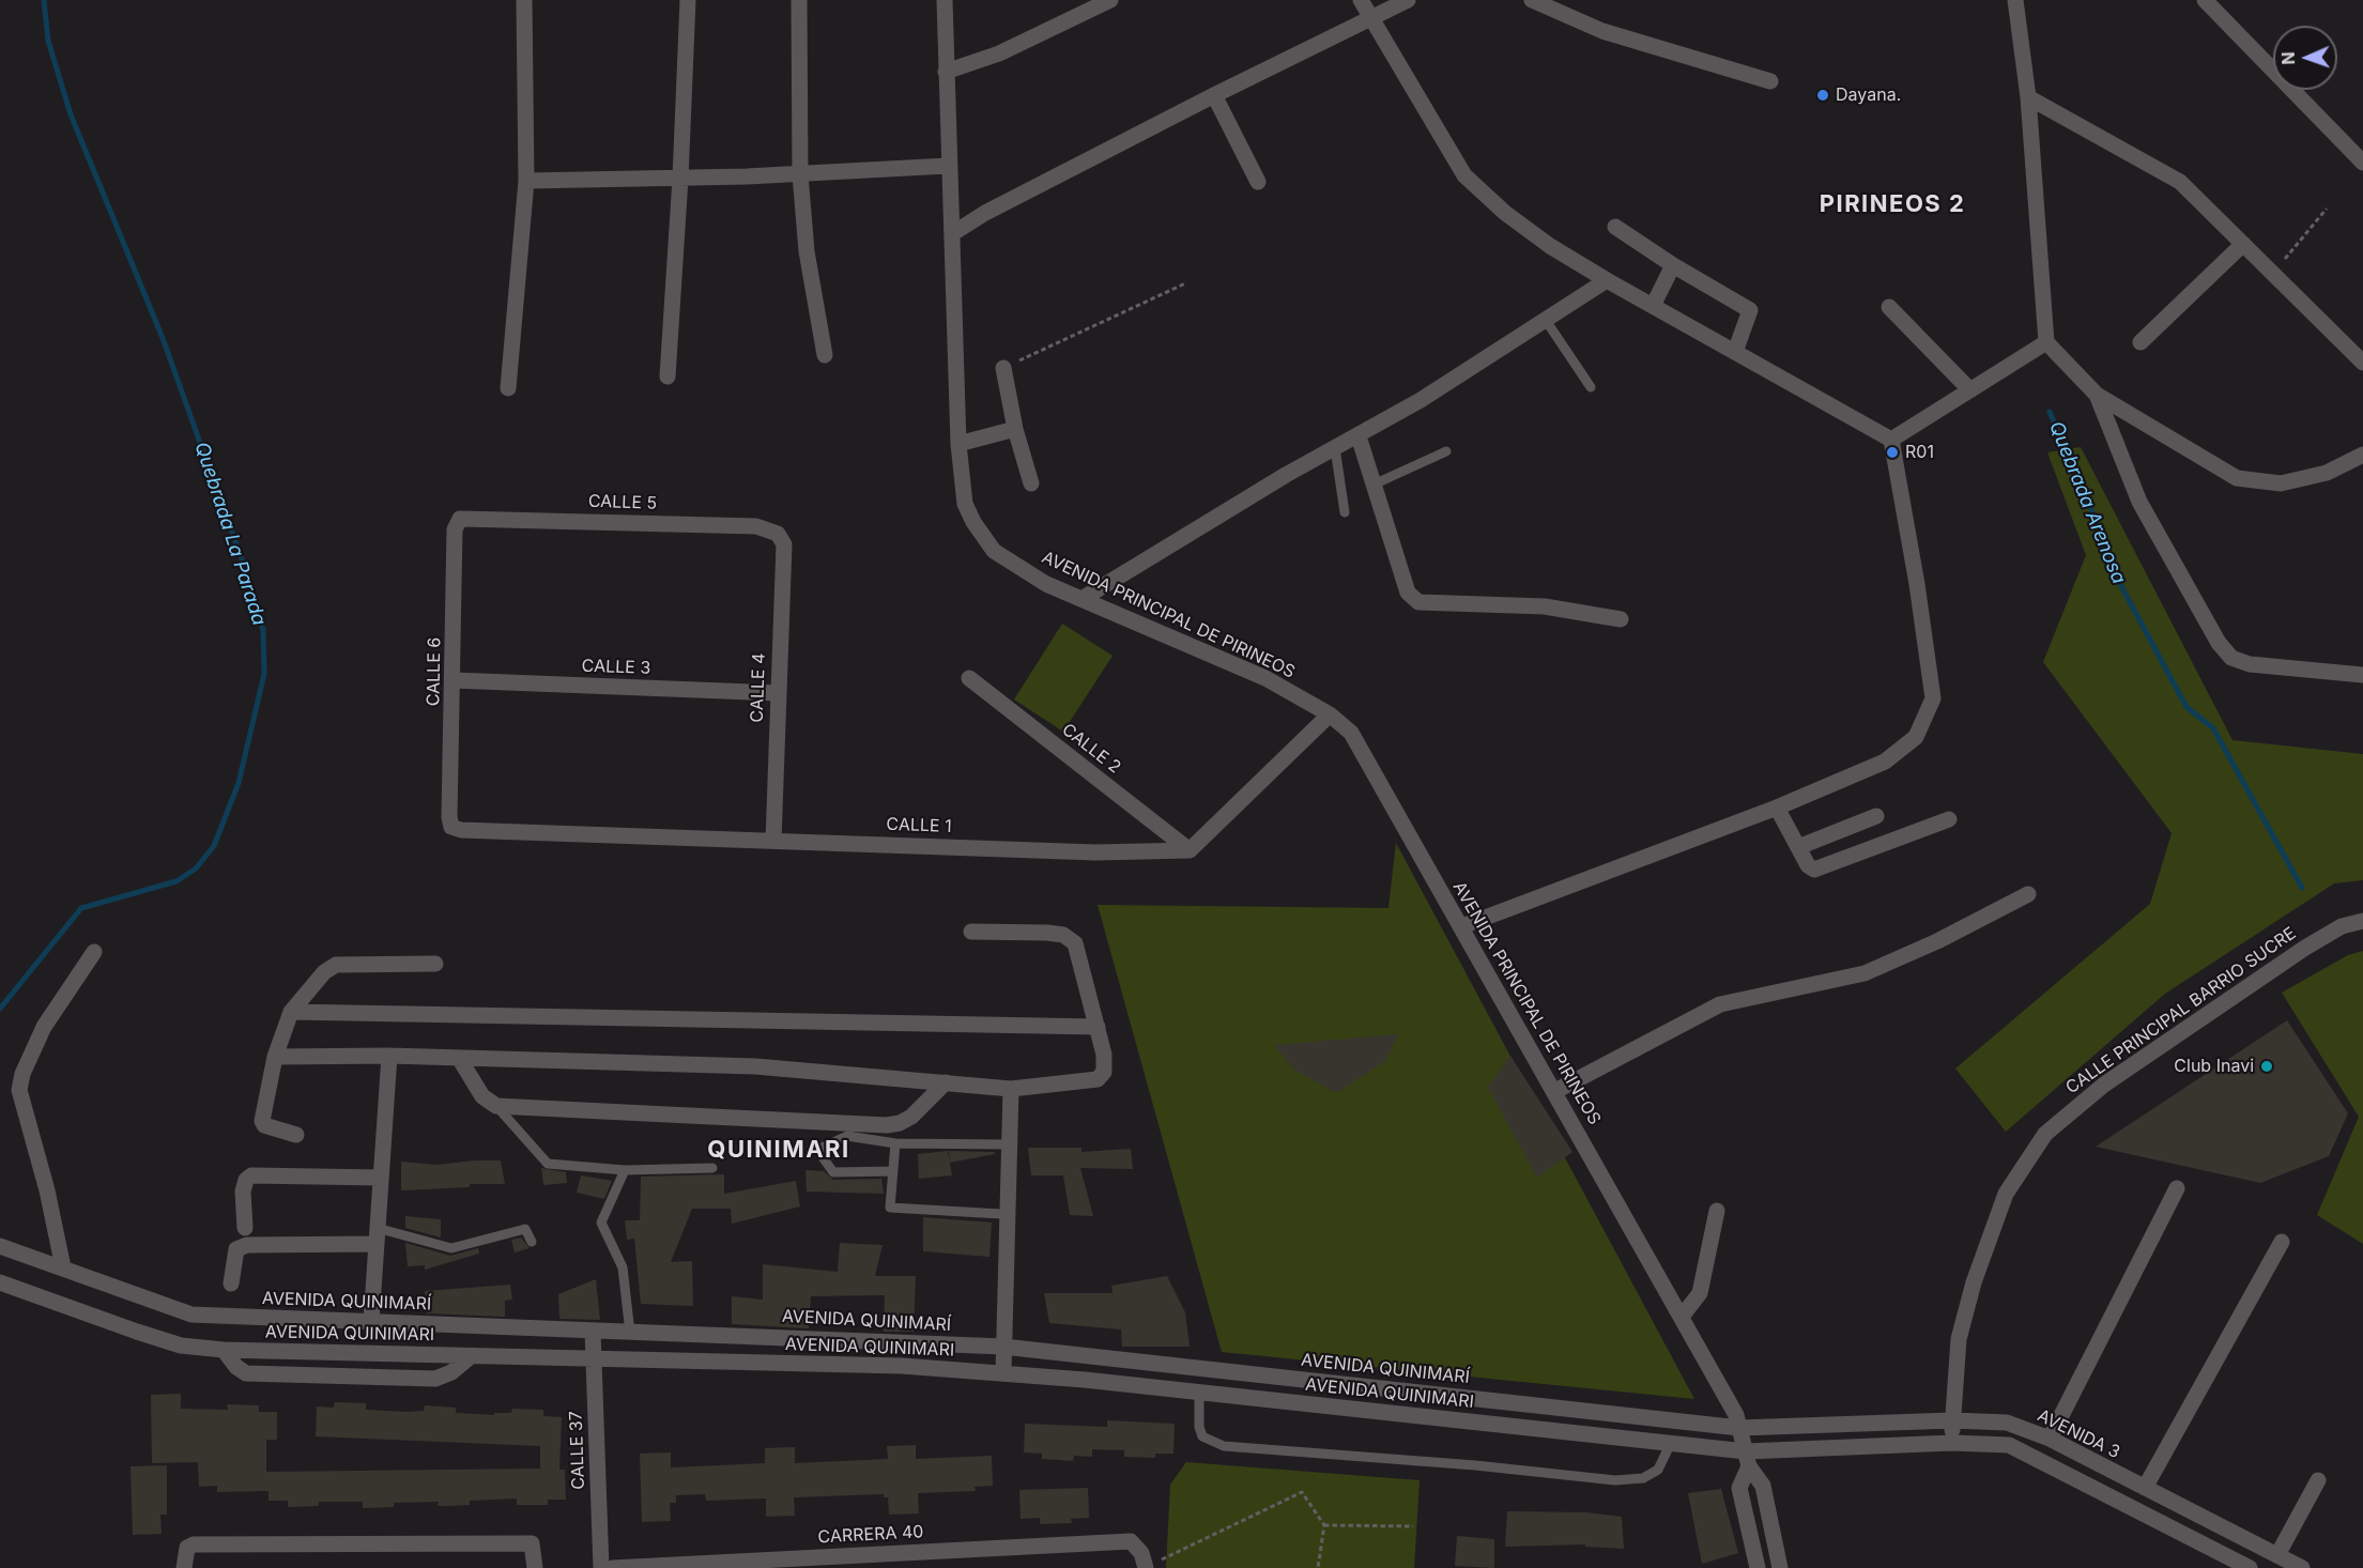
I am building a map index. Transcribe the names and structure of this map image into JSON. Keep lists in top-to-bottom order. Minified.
{"streets":{"street":["CALLE 5","AVENIDA PRINCIPAL DE PIRINEOS","CALLE 3","CALLE 6","CALLE 4","CALLE 2","CALLE 1","CALLE PRINCIPAL BARRIO SUCRE","AVENIDA QUINIMARÍ","AVENIDA QUINIMARI","AVENIDA 3","CALLE 37","CARRERA 40"]},"crossings":[["CALLE 5","CALLE 6"],["CALLE 5","CALLE 4"],["AVENIDA PRINCIPAL DE PIRINEOS","AVENIDA QUINIMARÍ"],["AVENIDA PRINCIPAL DE PIRINEOS","AVENIDA QUINIMARI"],["AVENIDA PRINCIPAL DE PIRINEOS","AVENIDA 3"],["CALLE 3","CALLE 6"],["CALLE 3","CALLE 4"],["CALLE 6","CALLE 1"],["CALLE 4","CALLE 1"],["CALLE 2","CALLE 1"],["CALLE PRINCIPAL BARRIO SUCRE","AVENIDA 3"],["AVENIDA QUINIMARÍ","AVENIDA 3"],["AVENIDA QUINIMARÍ","CALLE 37"],["AVENIDA QUINIMARI","CALLE 37"]],"districts":["PIRINEOS 2","QUINIMARI"],"water":["Quebrada Arenosa","Quebrada La Parada"],"places":["Dayana.","R01","Club Inavi"],"north":"left"}
